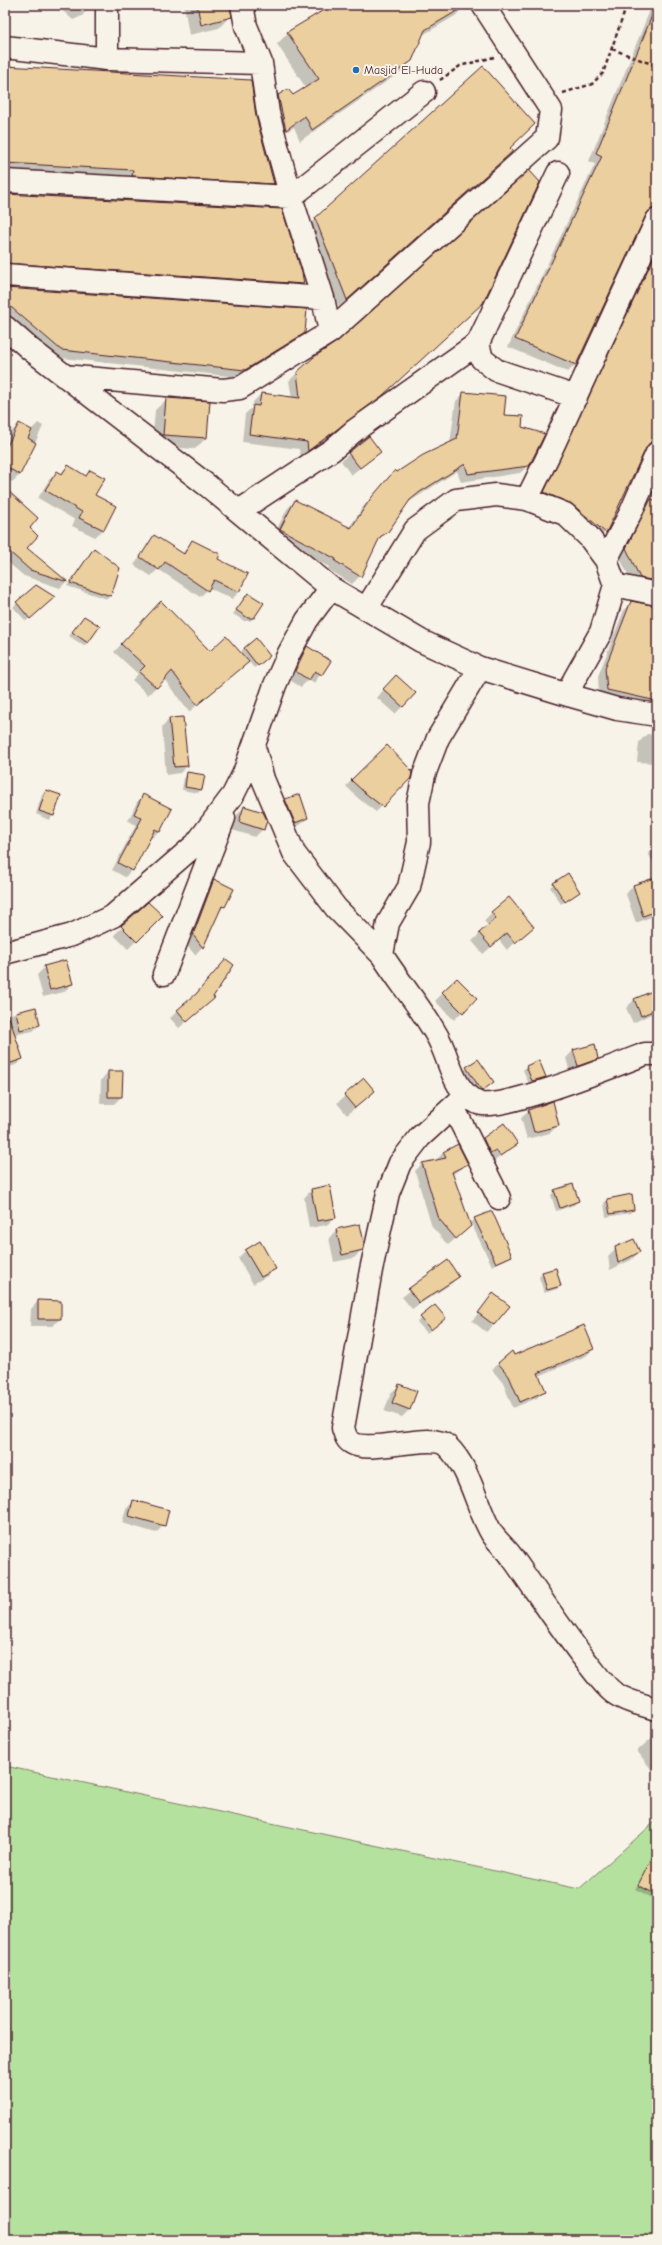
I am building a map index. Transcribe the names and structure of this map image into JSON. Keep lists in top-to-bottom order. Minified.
{"places":["Masjid El-Huda"]}
